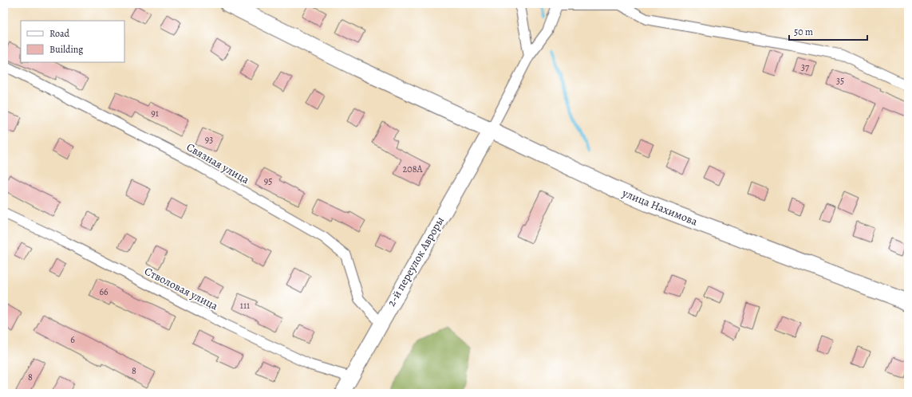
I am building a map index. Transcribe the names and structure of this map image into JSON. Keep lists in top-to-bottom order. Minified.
{"streets":{"main road":["улица Нахимова"],"street":["Связная улица","2-й переулок Авроры","Стволовая улица"]},"crossings":[["Связная улица","2-й переулок Авроры"],["улица Нахимова","2-й переулок Авроры"],["2-й переулок Авроры","Стволовая улица"]],"house_numbers":["37","35","91","93","208А","95","66","111","6","8","8"],"legend":["Road","Building"],"scale_bar":"50 m"}
